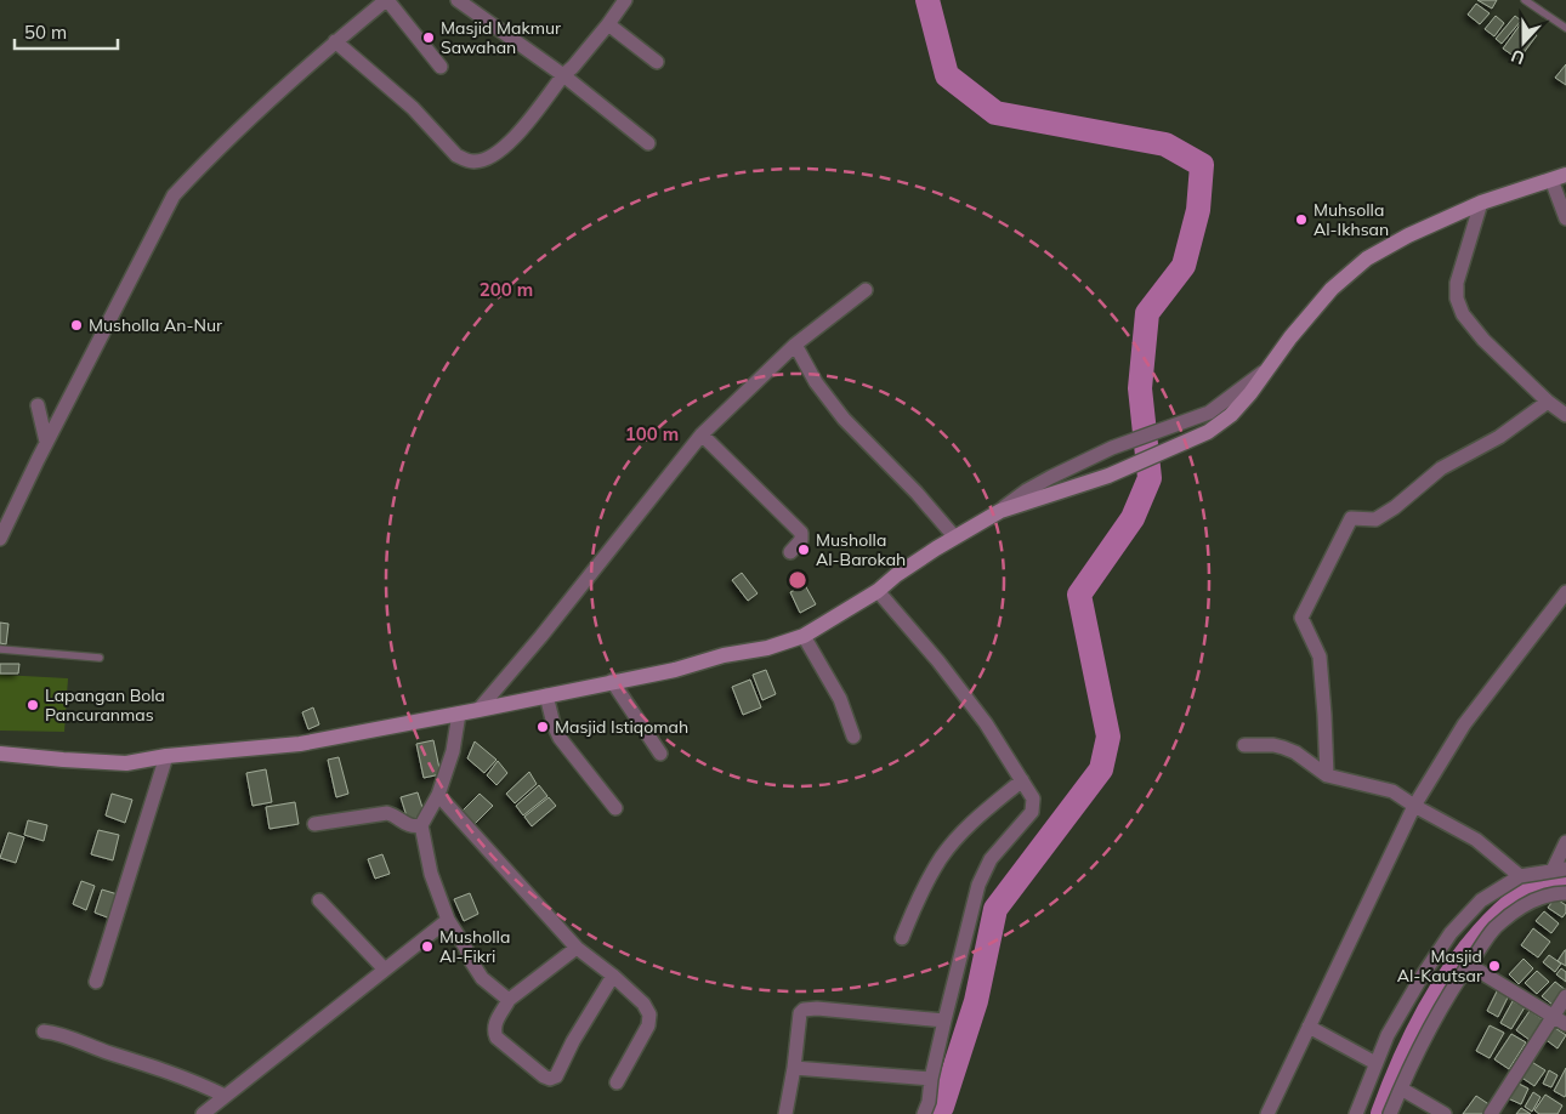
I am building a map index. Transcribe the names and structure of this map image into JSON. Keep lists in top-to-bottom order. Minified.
{"places":["Masjid Makmur Sawahan","Muhsolla Al-Ikhsan","Musholla An-Nur","Musholla Al-Barokah","Lapangan Bola Pancuranmas","Masjid Istiqomah","Musholla Al-Fikri","Masjid Al-Kautsar"],"scale_bar":"50 m","north":"bottom","rings":["200 m","100 m"]}
